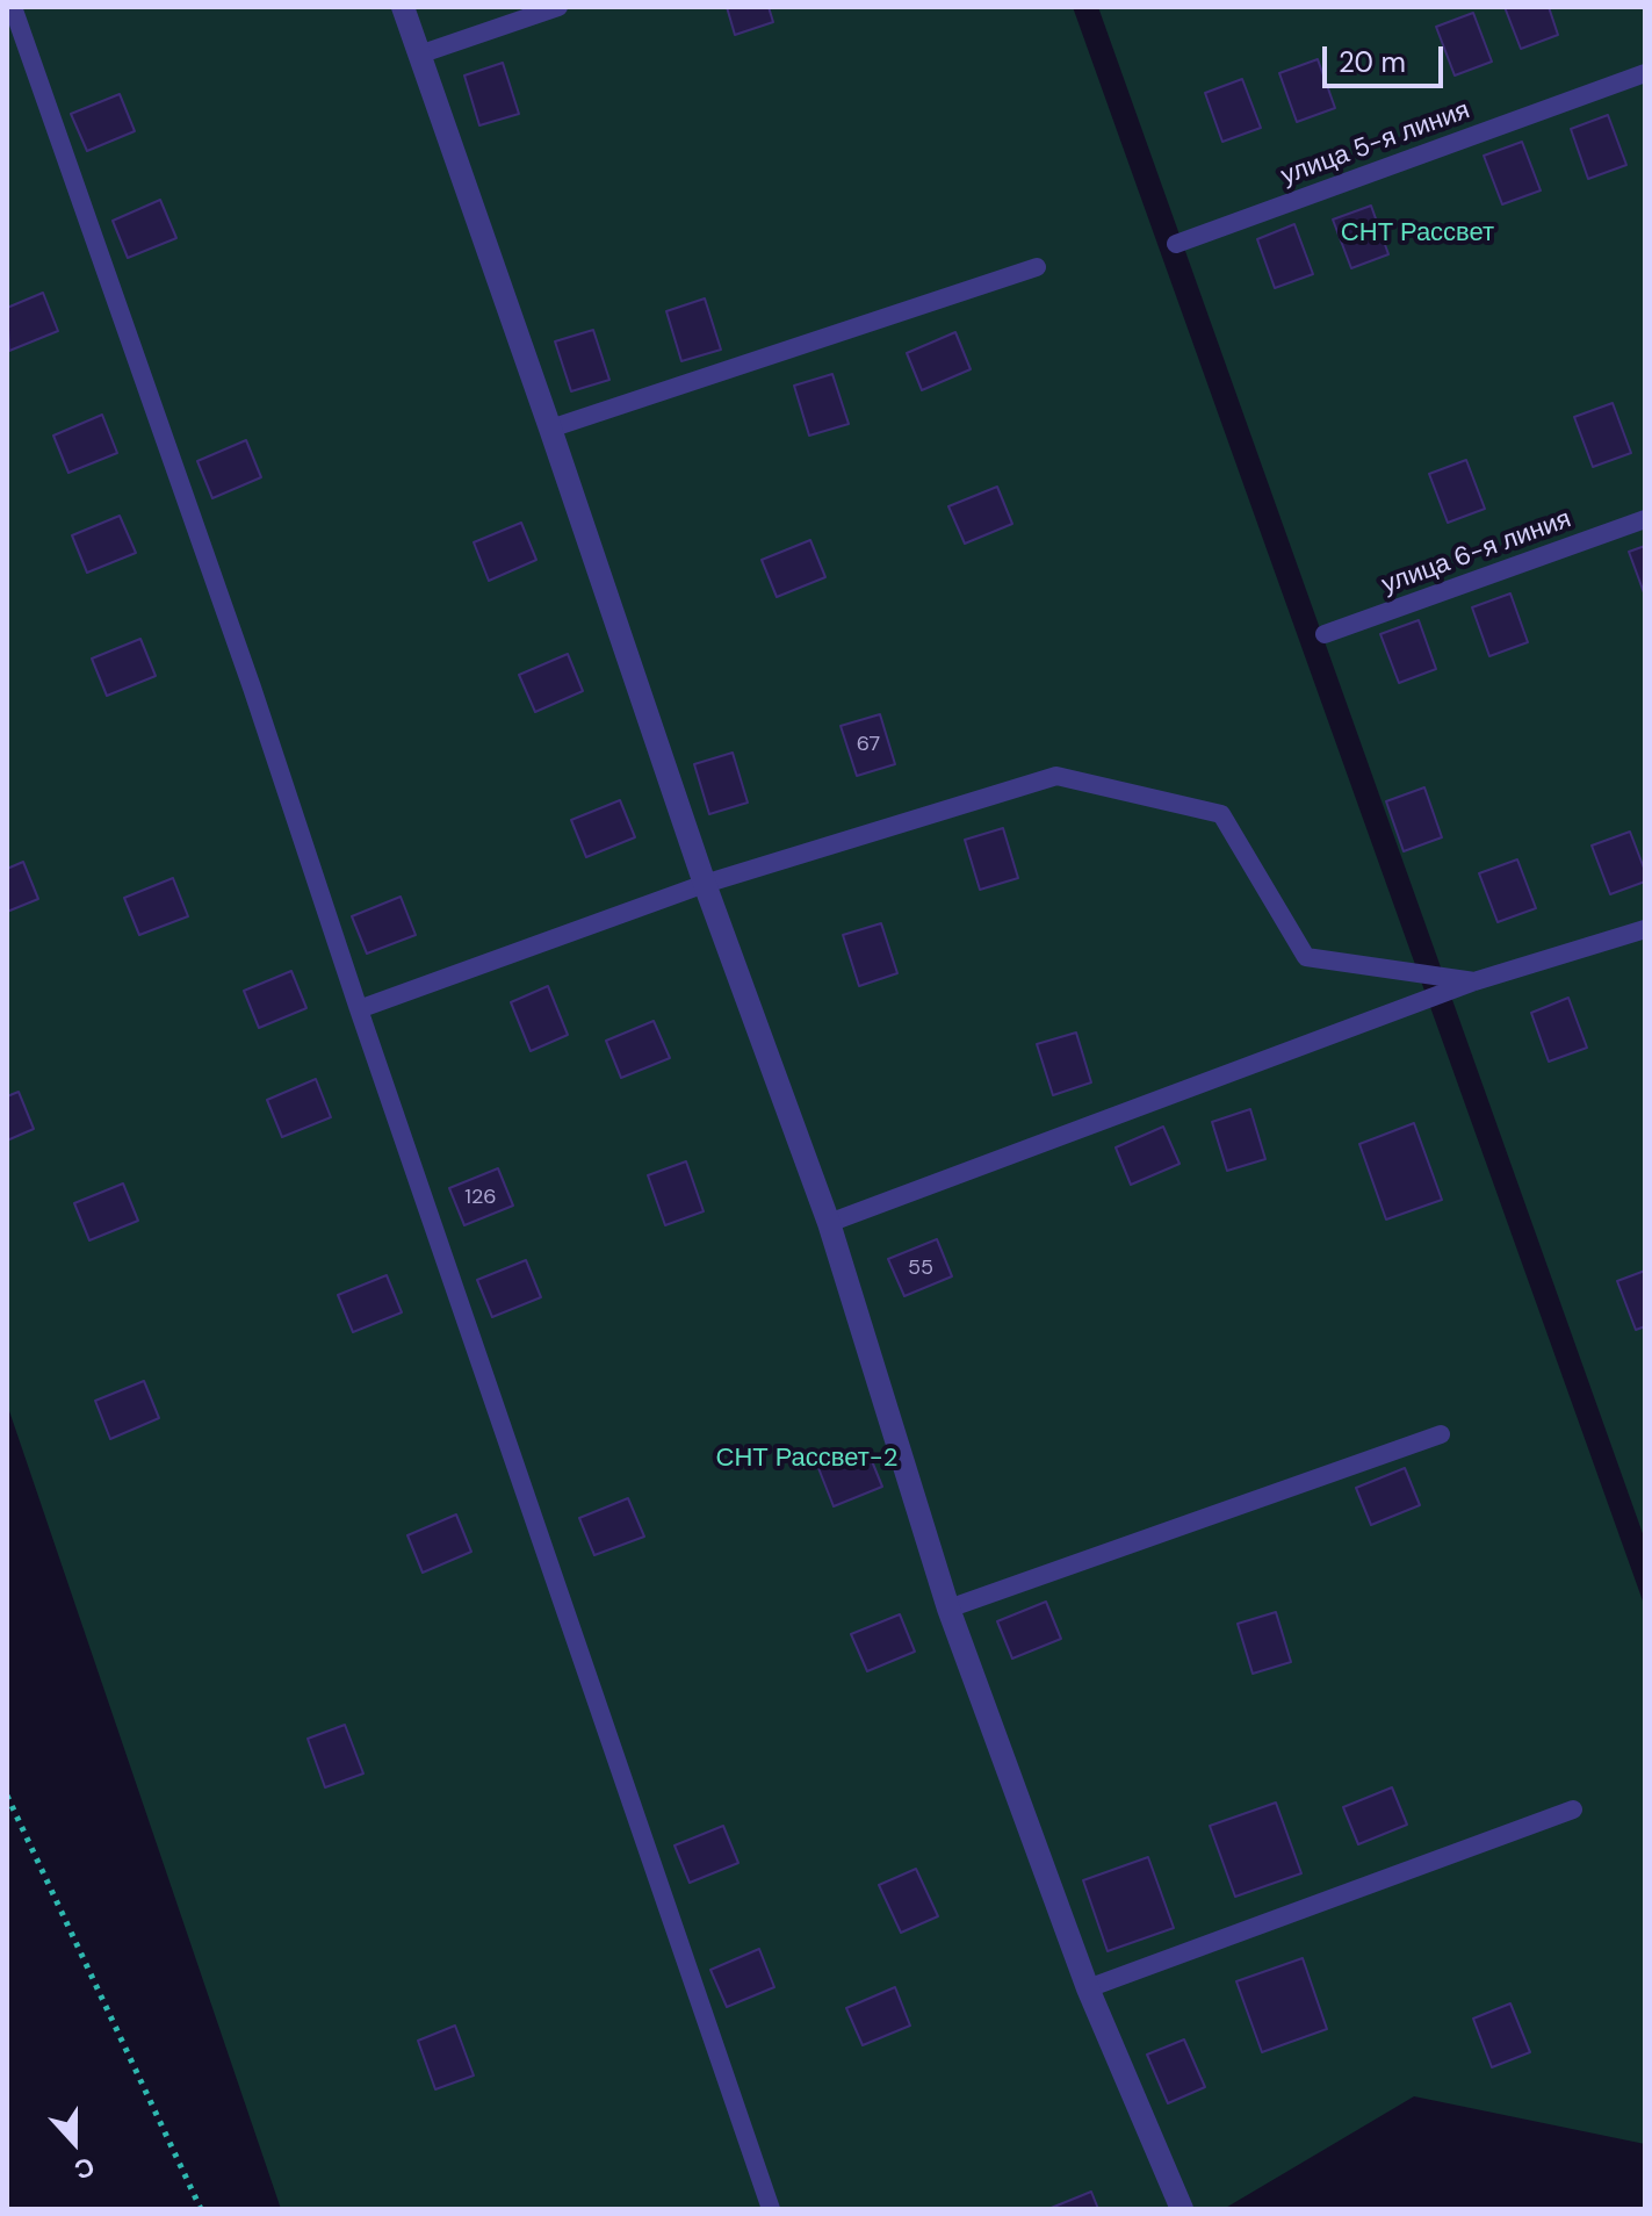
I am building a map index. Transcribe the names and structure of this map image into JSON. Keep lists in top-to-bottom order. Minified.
{"streets":{"lane":["улица 5-я линия","улица 6-я линия"]},"parks":["СНТ Рассвет","СНТ Рассвет-2"],"house_numbers":["67","126","55"],"scale_bar":"20 m","north":"bottom"}
